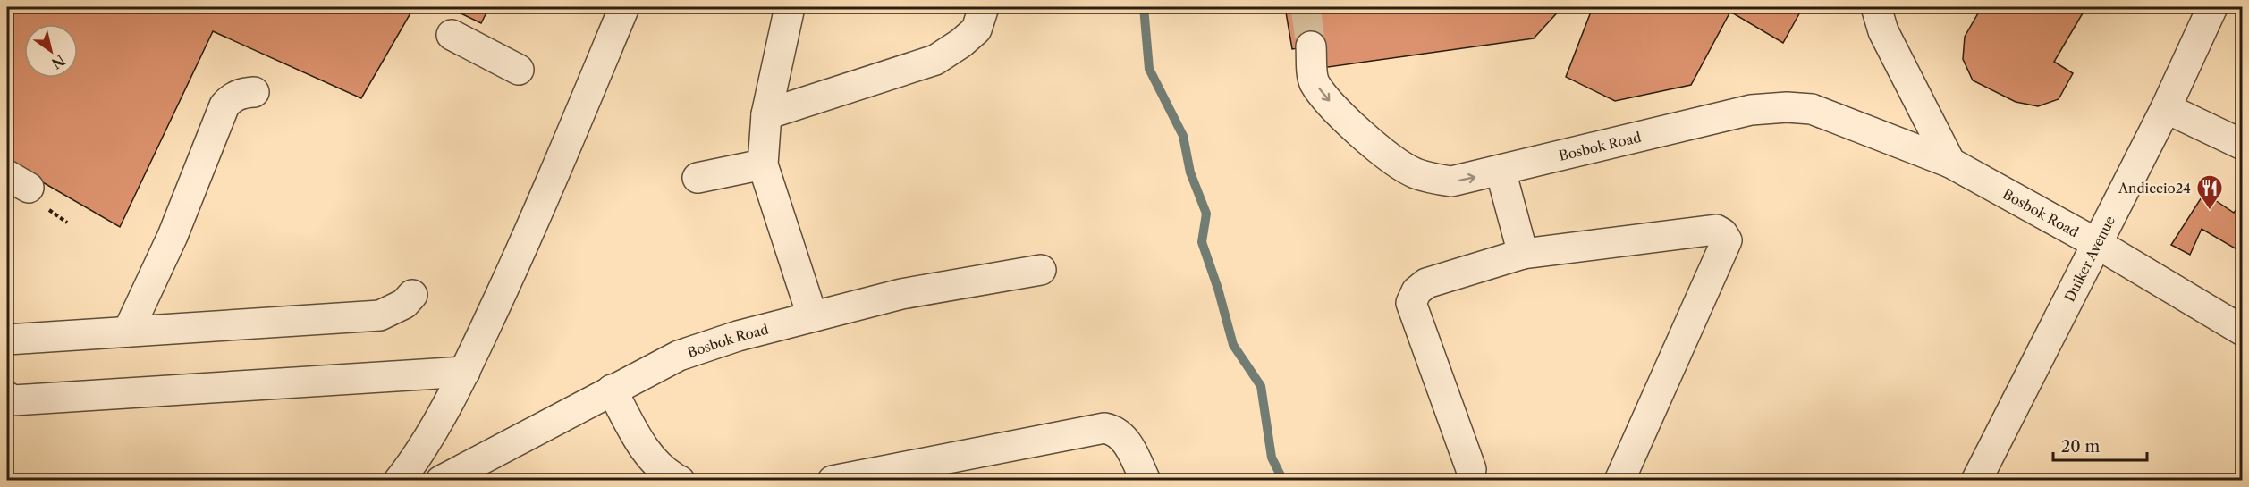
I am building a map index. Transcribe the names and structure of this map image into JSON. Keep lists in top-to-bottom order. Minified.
{"streets":{"street":["Bosbok Road","Duiker Avenue"]},"crossings":[["Bosbok Road","Duiker Avenue"]],"places":{"restaurant":["Andiccio24"]},"scale_bar":"20 m","north":"bottom right"}
